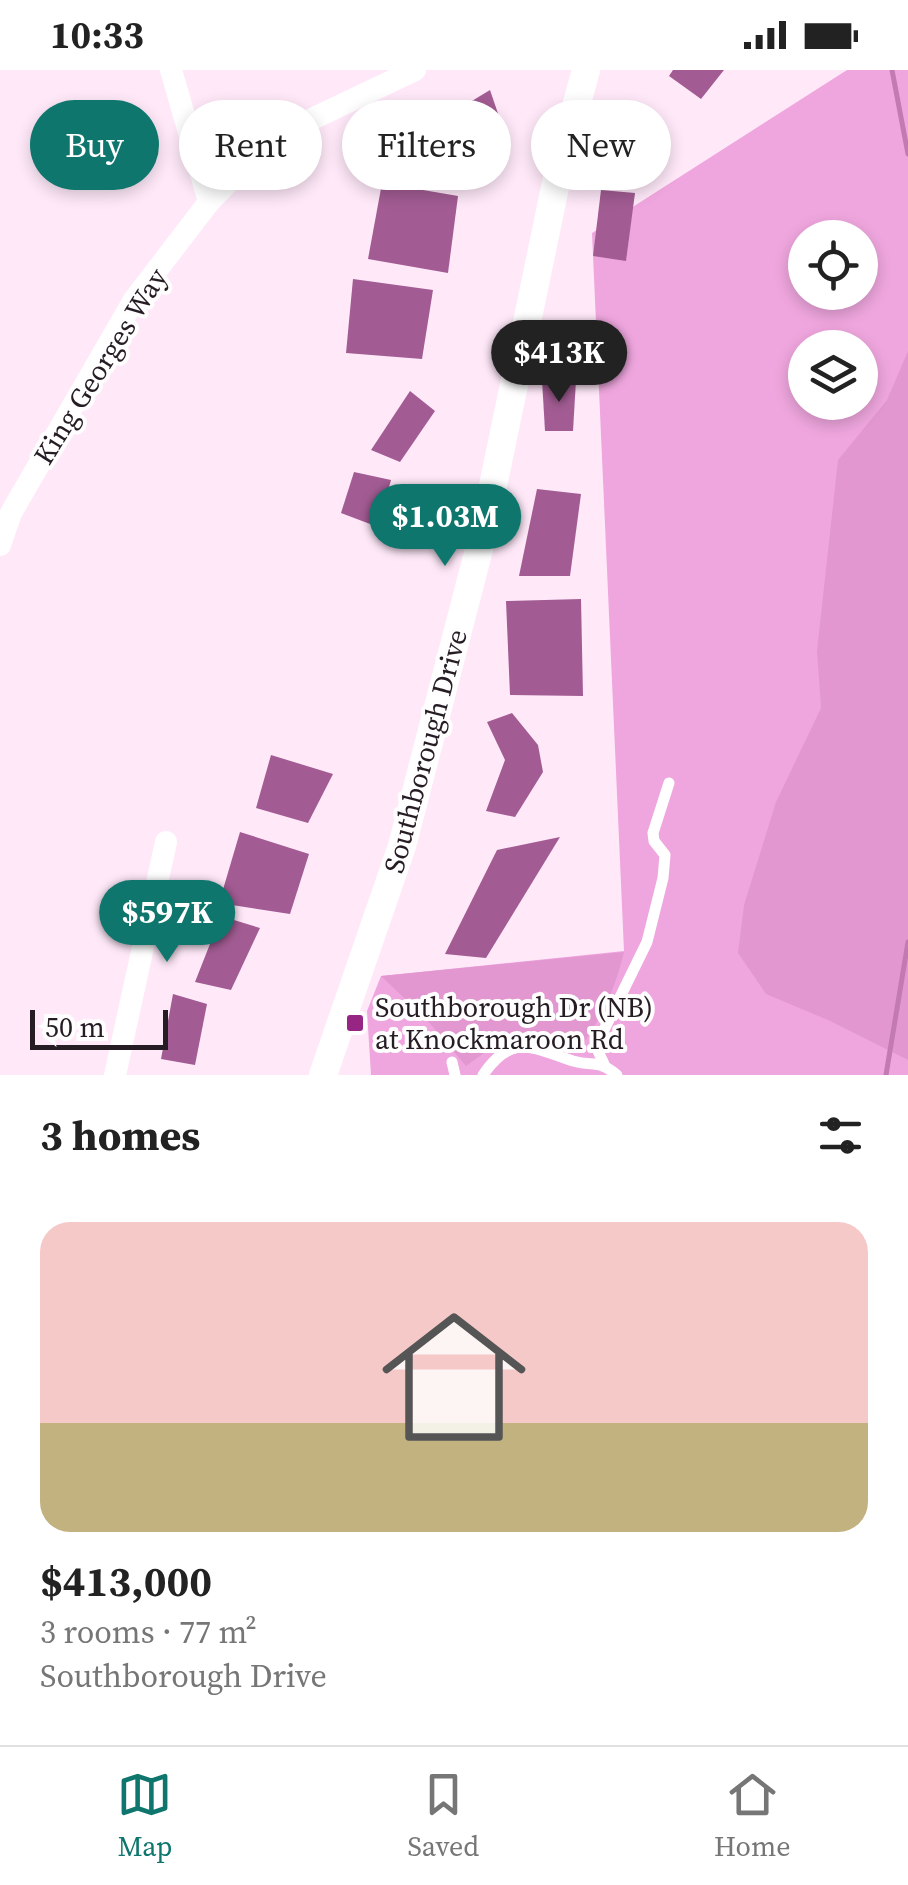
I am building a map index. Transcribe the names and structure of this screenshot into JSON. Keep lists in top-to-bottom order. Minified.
{"streets":{"street":["King Georges Way","Southborough Drive"]},"places":{"transit":["Southborough Dr (NB) at Knockmaroon Rd"]},"scale_bar":"50 m","page":{"status":"10:33","chip":["Buy","Rent","Filters","New"],"price":["$413K","$1.03M","$597K"],"scale":"50 m","heading":"3 homes","list":[{"name":"$413,000","note":"3 rooms · 77 m² · Southborough Drive"}],"tabs":["Map","Saved","Home"]}}
